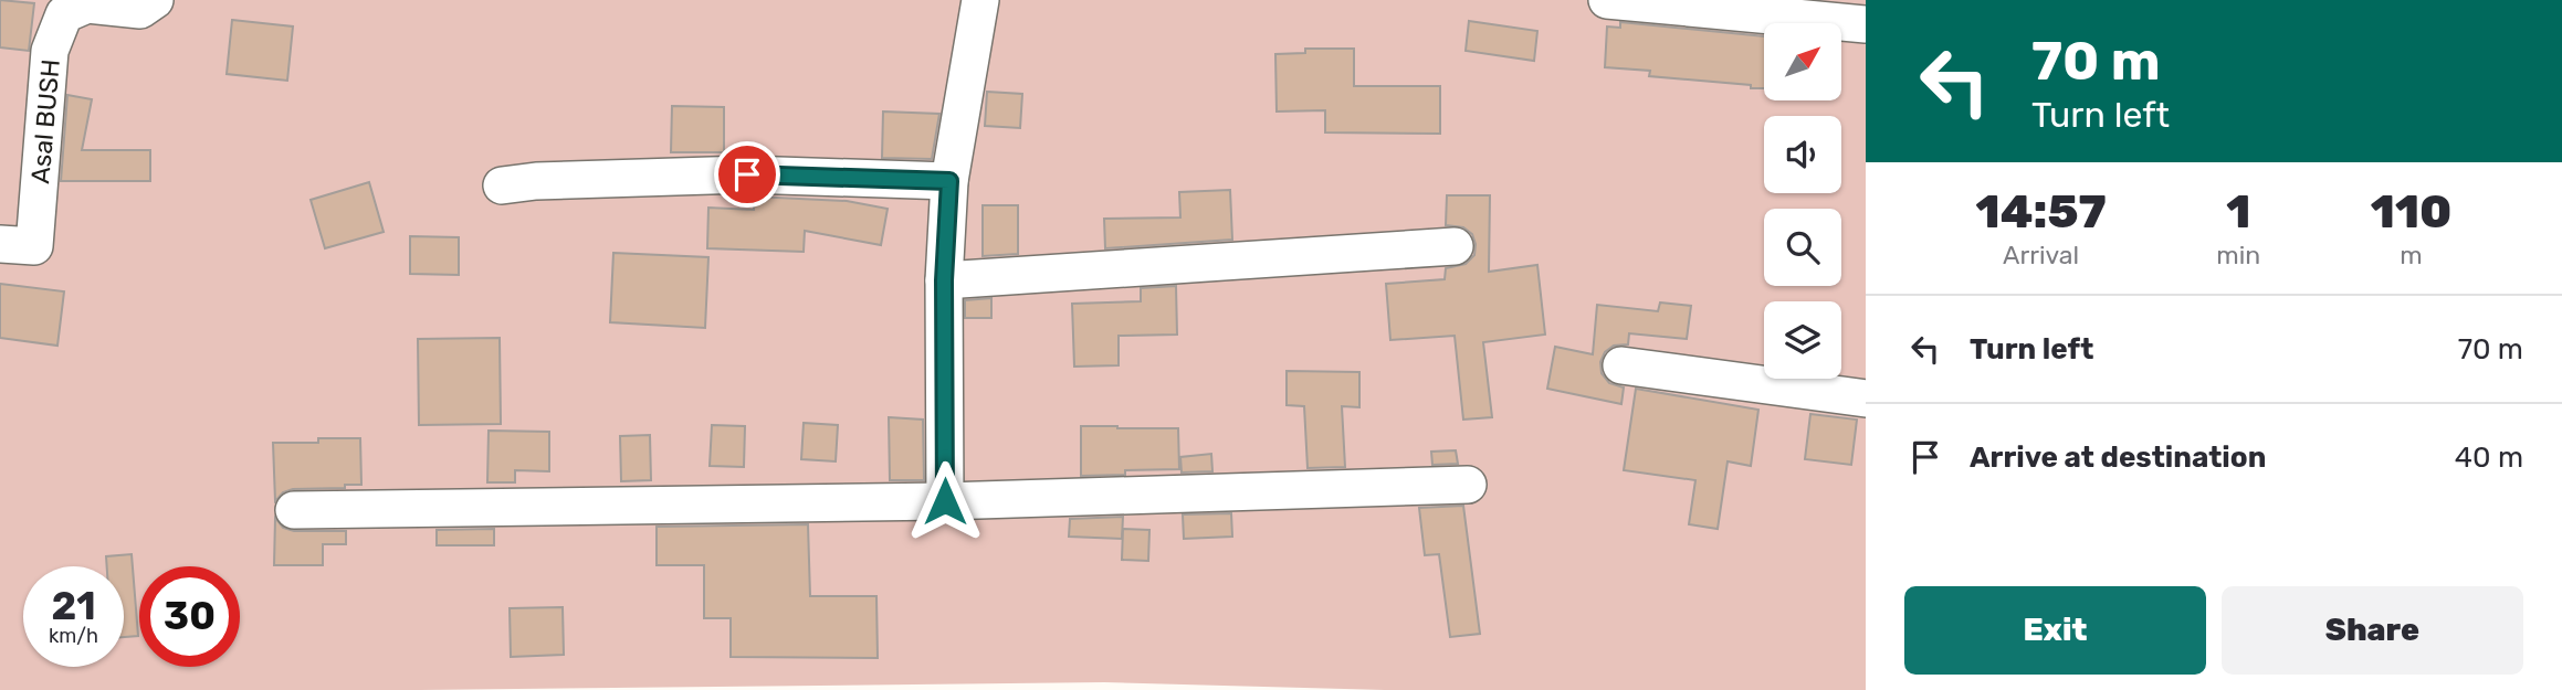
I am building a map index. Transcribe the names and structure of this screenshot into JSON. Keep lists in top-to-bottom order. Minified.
{"streets":{"street":["Asal BUSH"]},"north":"top right","page":{"turn":["70 m","Turn left"],"eta":["14:57","Arrival","1","min","110","m"],"list":[{"name":"Turn left","value":"70 m"},{"name":"Arrive at destination","value":"40 m"}],"speed":"21 km/h","limit":"30","buttons":["Exit","Share"]}}
